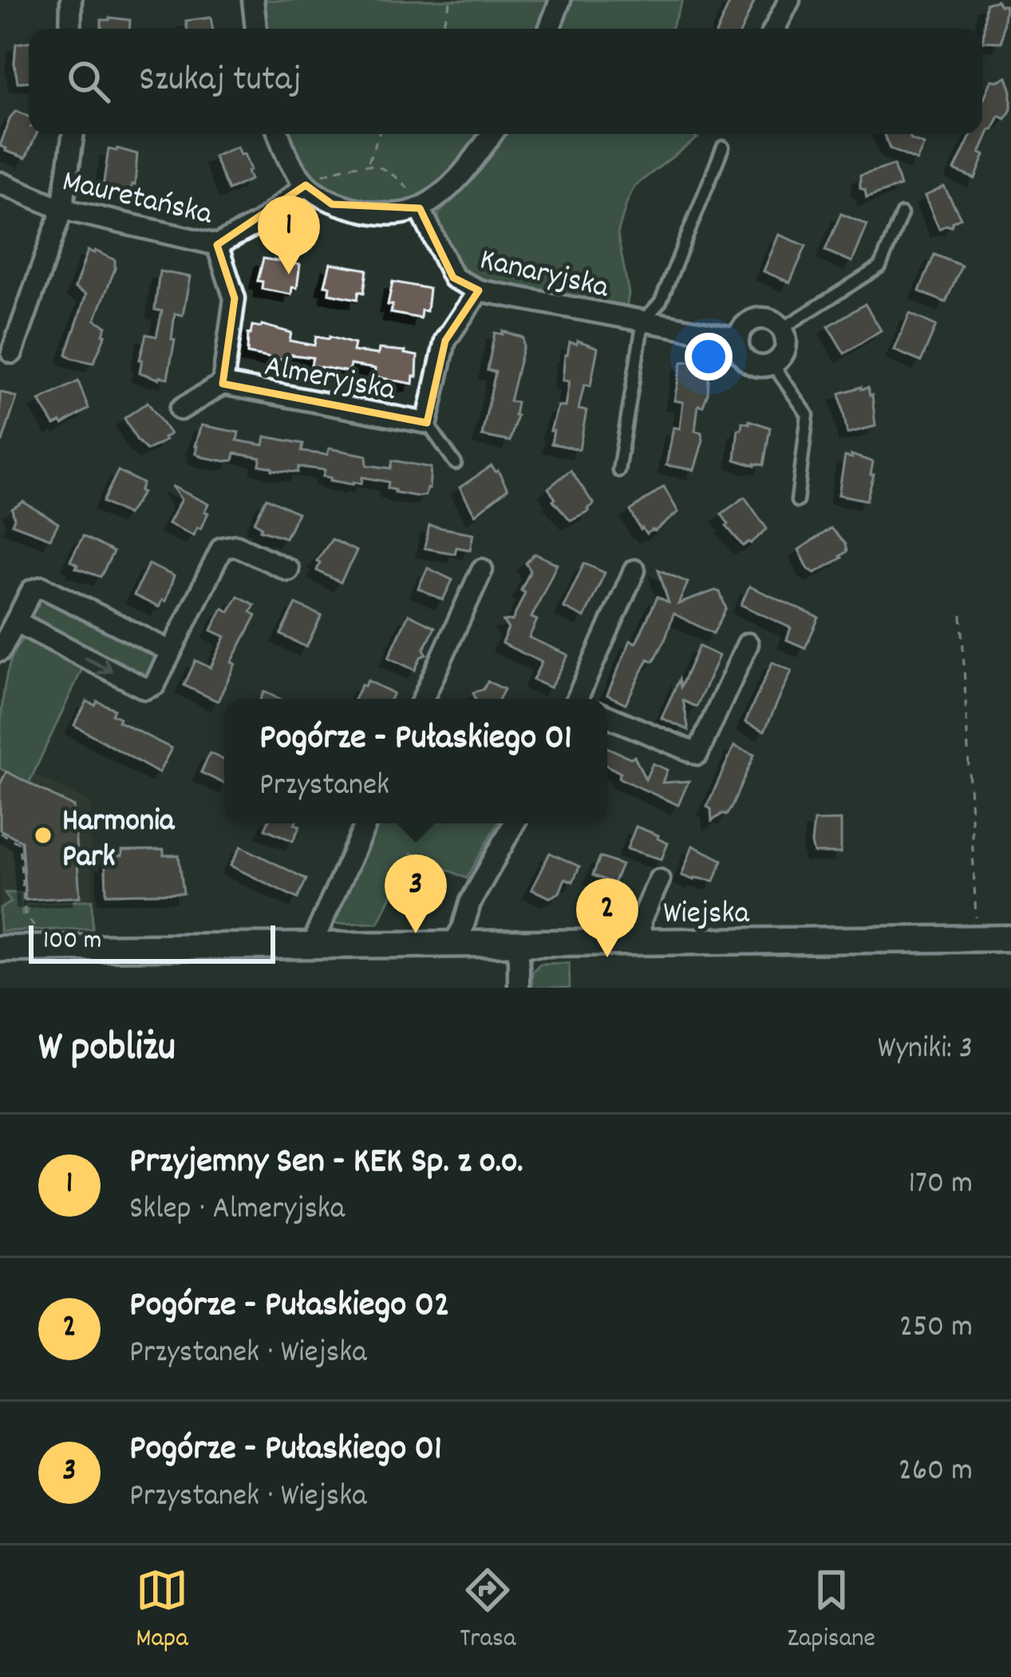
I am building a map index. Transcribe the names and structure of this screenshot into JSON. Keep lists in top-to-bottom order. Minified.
{"streets":{"street":["Mauretańska","Kanaryjska","Almeryjska","Wiejska"]},"crossings":[["Mauretańska","Almeryjska"],["Kanaryjska","Almeryjska"]],"places":["Harmonia Park"],"scale_bar":"100 m","page":{"search":"Szukaj tutaj","pins":["1","3","2"],"popup":["Pogórze - Pułaskiego 01","Przystanek"],"scale":"100 m","heading":["W pobliżu","Wyniki: 3"],"list":[{"mark":"1","name":"Przyjemny Sen - KEK Sp. z o.o.","note":"Sklep · Almeryjska","value":"170 m"},{"mark":"2","name":"Pogórze - Pułaskiego 02","note":"Przystanek · Wiejska","value":"250 m"},{"mark":"3","name":"Pogórze - Pułaskiego 01","note":"Przystanek · Wiejska","value":"260 m"}],"nav":["Mapa","Trasa","Zapisane"]}}
